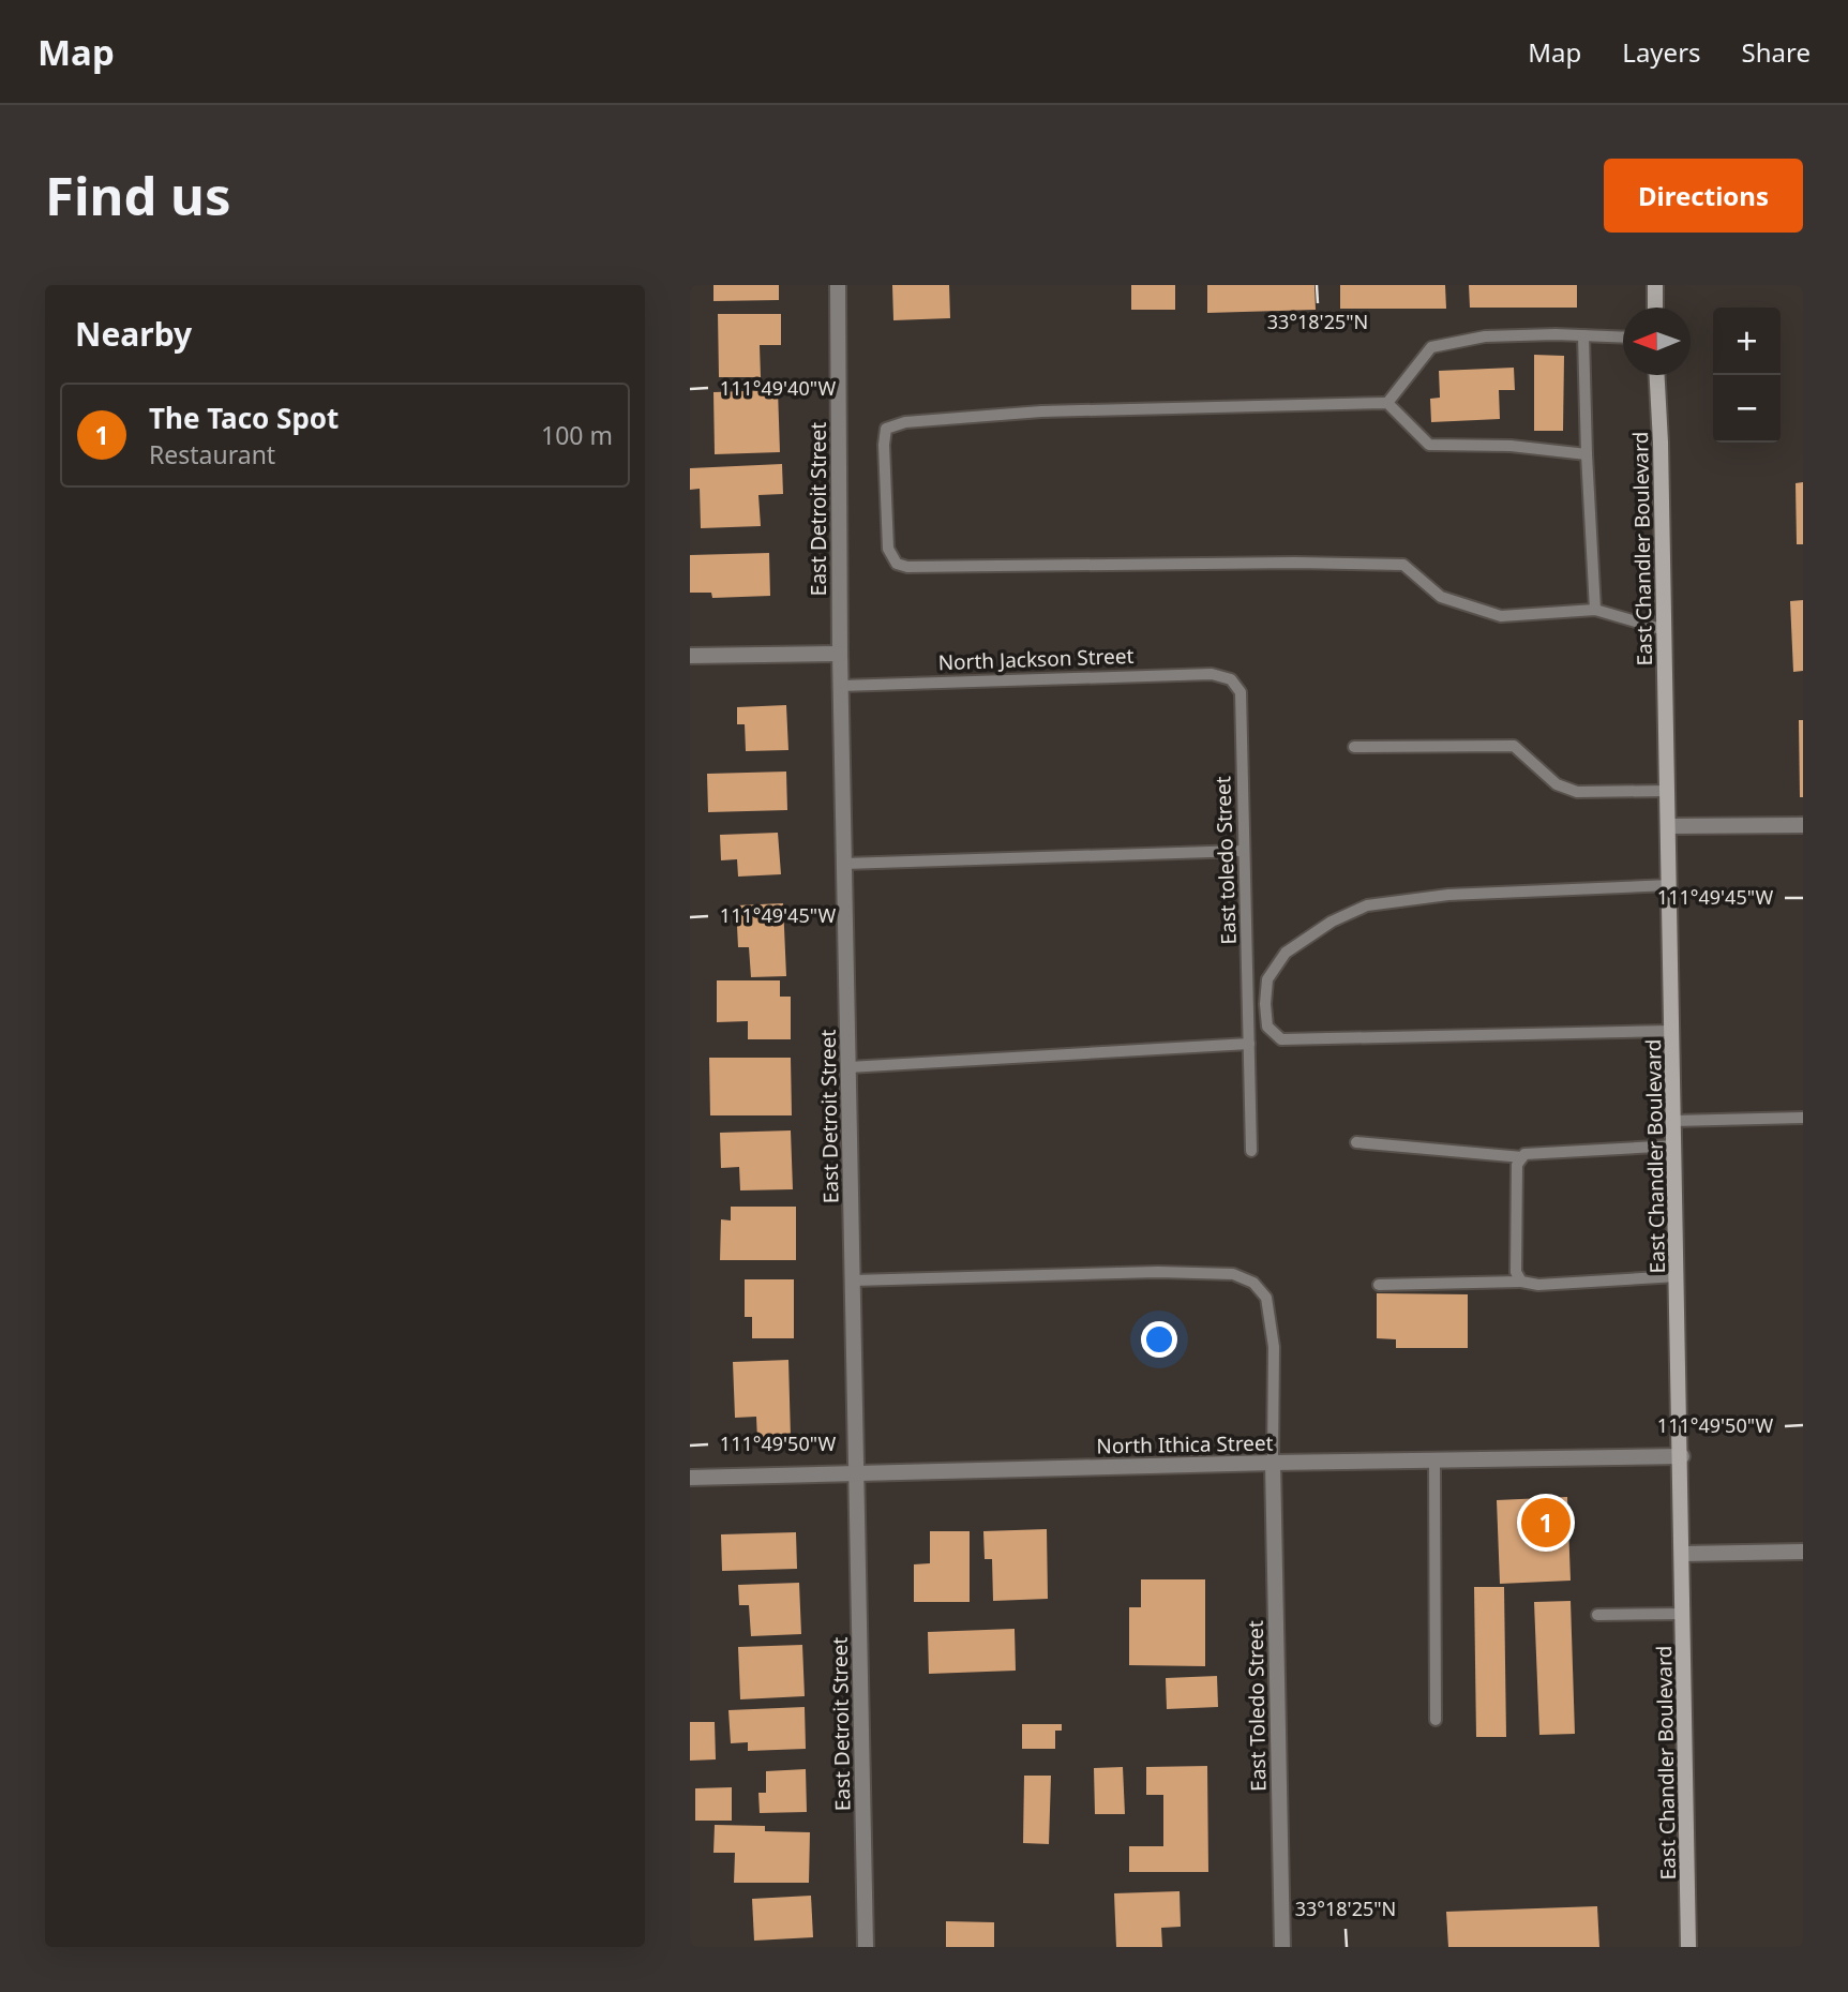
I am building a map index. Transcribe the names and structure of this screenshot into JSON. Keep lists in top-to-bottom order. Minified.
{"streets":{"main road":["East Chandler Boulevard"],"street":["East Detroit Street","North Ithica Street","East Toledo Street"],"lane":["North Jackson Street","East toledo Street"]},"crossings":[["East Detroit Street","North Jackson Street"],["East Detroit Street","North Ithica Street"],["East Chandler Boulevard","North Ithica Street"],["North Jackson Street","East toledo Street"],["North Ithica Street","East Toledo Street"]],"north":"left","page":{"header":"Map","nav":["Map","Layers","Share"],"buttons":"Directions","title":"Find us","heading":"Nearby","map_buttons":["+","−"],"list":[{"mark":"1","name":"The Taco Spot","note":"Restaurant","value":"100 m"}],"pins":"1"},"coordinates":["33°18'25\"N","111°49'40\"W","111°49'45\"W","111°49'50\"W"]}
